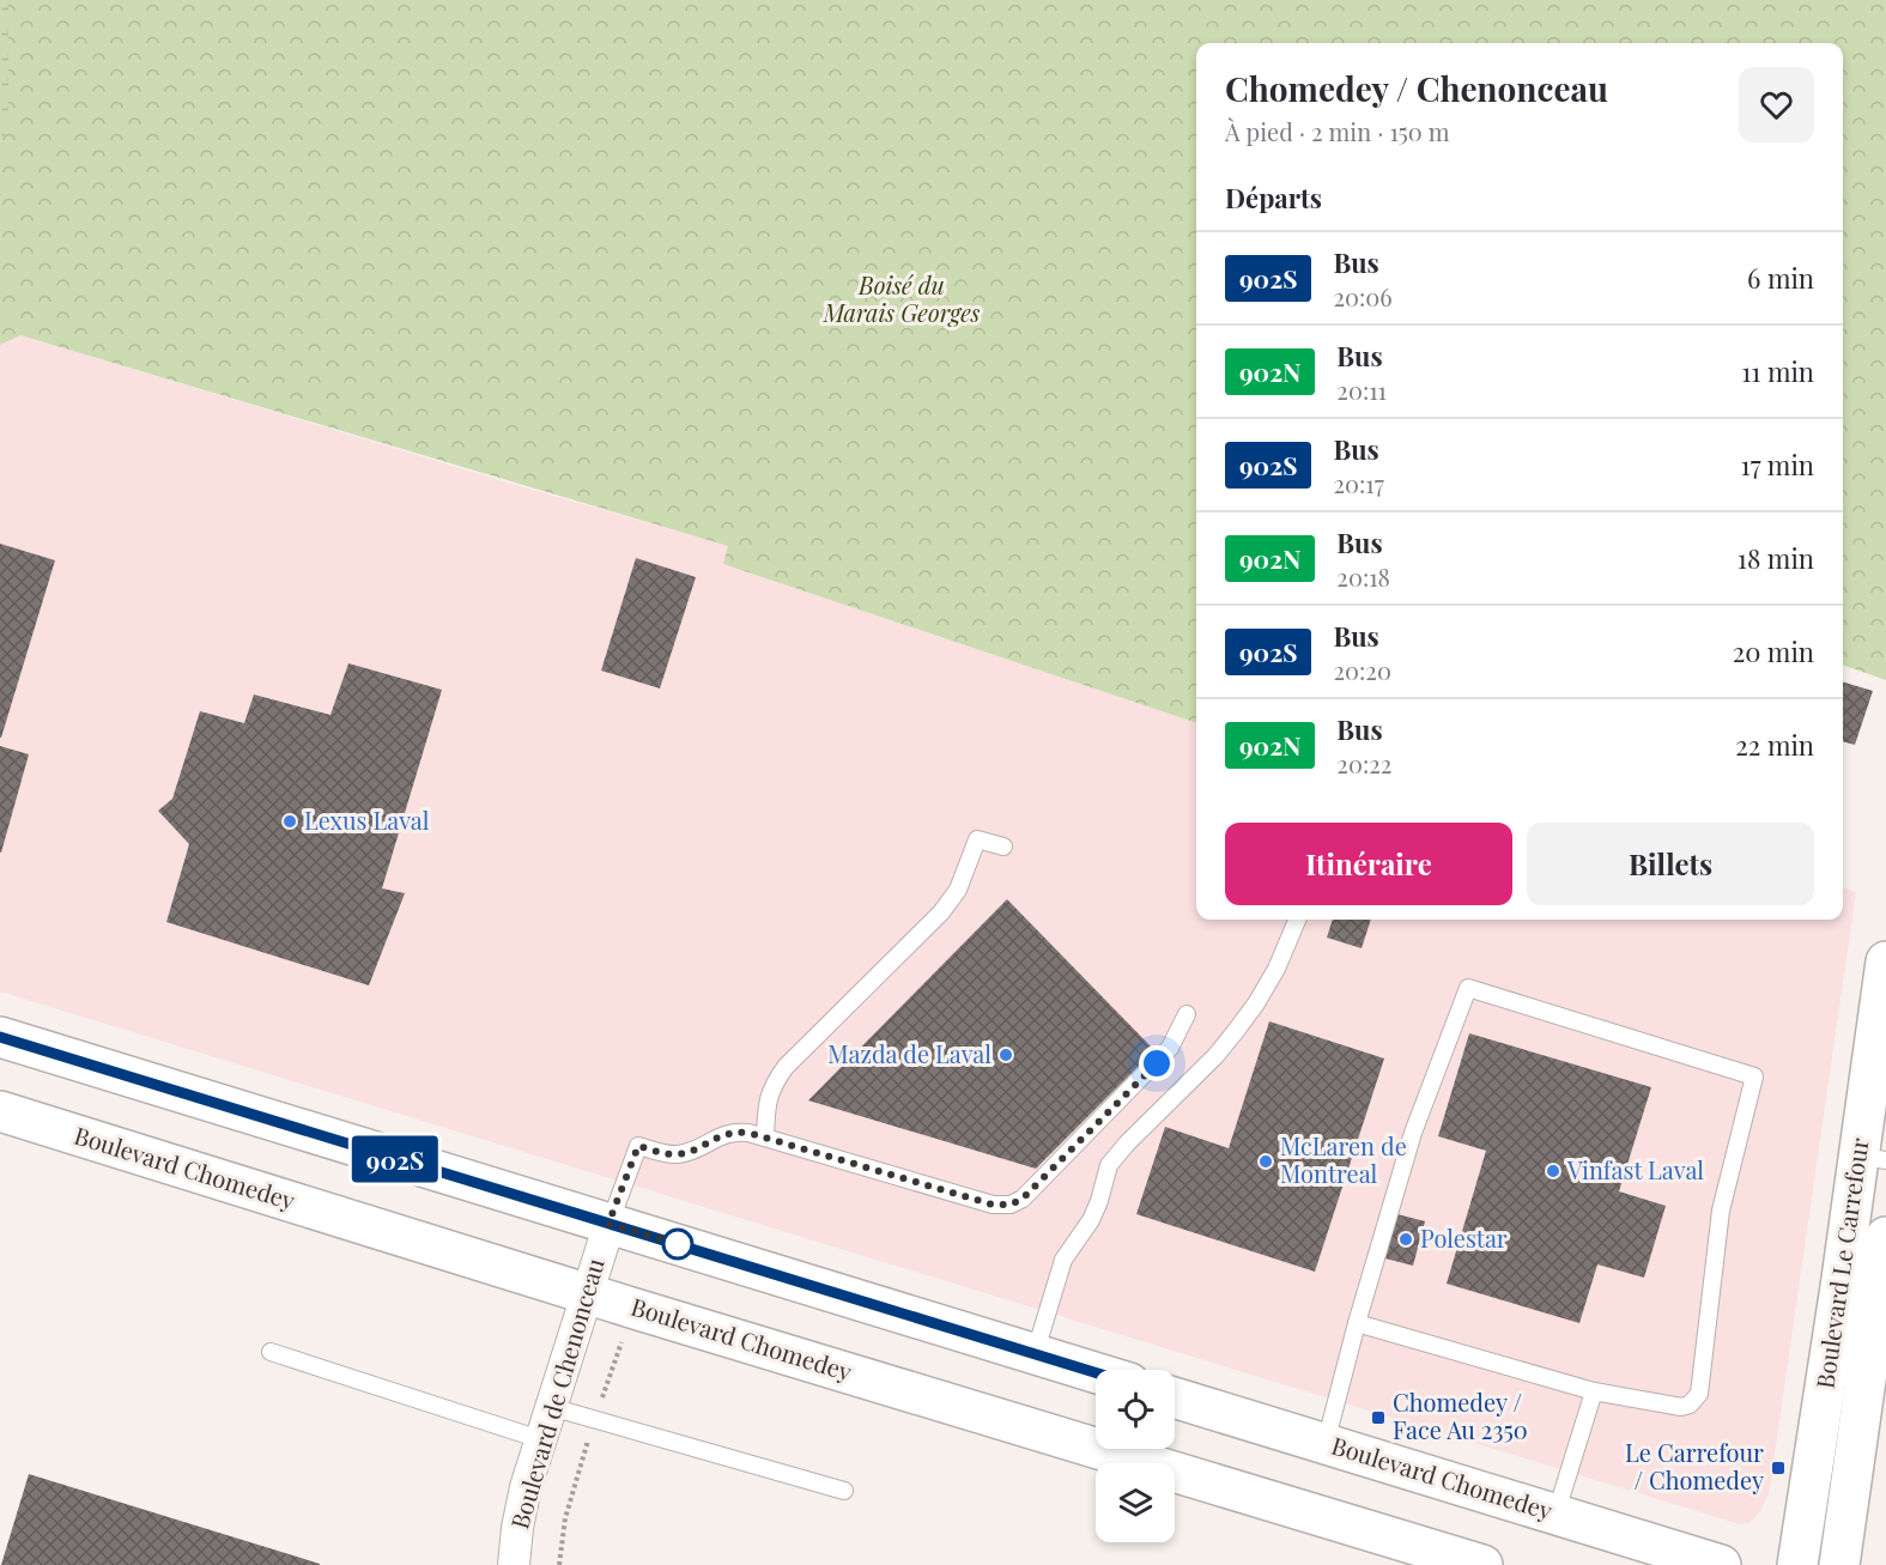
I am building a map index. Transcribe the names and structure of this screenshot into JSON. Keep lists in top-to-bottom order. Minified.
{"streets":{"street":["Boulevard Chomedey","Boulevard Le Carrefour","Boulevard de Chenonceau"]},"crossings":[["Boulevard Chomedey","Boulevard de Chenonceau"]],"parks":["Boisé du Marais Georges"],"places":{"other":["Lexus Laval","Mazda de Laval","McLaren de Montreal","Vinfast Laval","Polestar"],"transit":["Chomedey / Face Au 2350","Le Carrefour / Chomedey"]},"lines":["bus line 902S"],"page":{"on_map":"902S","heading":[["Chomedey / Chenonceau","À pied · 2 min · 150 m"],"Départs"],"list":[{"mark":"902S","name":"Bus","note":"20:06","value":"6 min"},{"mark":"902N","name":"Bus","note":"20:11","value":"11 min"},{"mark":"902S","name":"Bus","note":"20:17","value":"17 min"},{"mark":"902N","name":"Bus","note":"20:18","value":"18 min"},{"mark":"902S","name":"Bus","note":"20:20","value":"20 min"},{"mark":"902N","name":"Bus","note":"20:22","value":"22 min"}],"buttons":["Itinéraire","Billets"]}}
